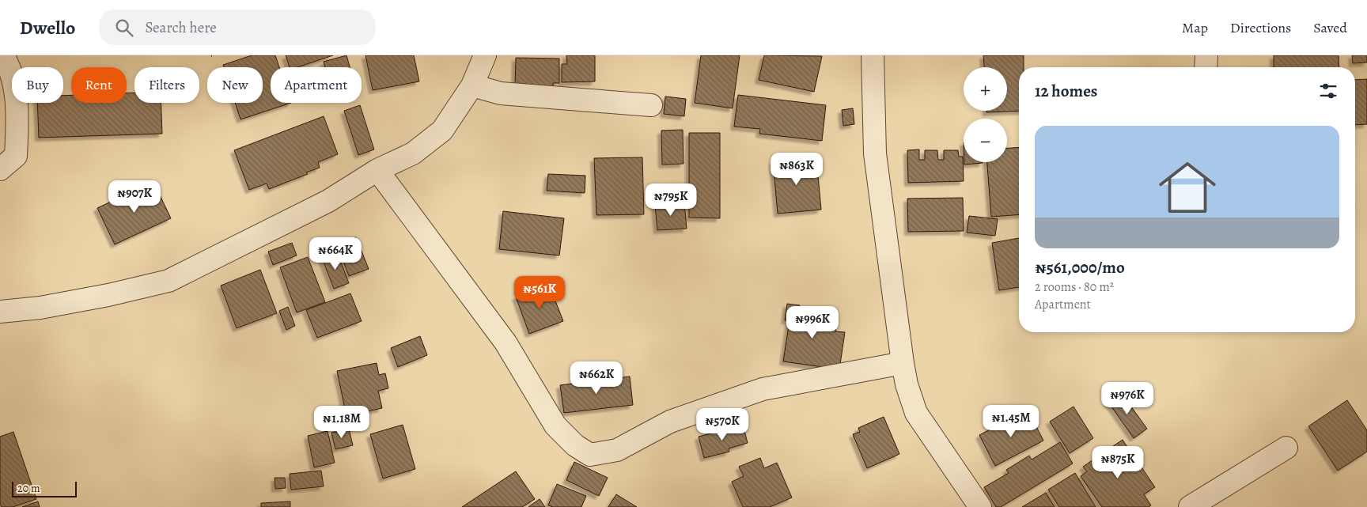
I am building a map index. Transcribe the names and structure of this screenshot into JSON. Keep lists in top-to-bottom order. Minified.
{"scale_bar":"20 m","page":{"header":"Dwello","search":"Search here","nav":["Map","Directions","Saved"],"map_buttons":["+","−"],"chip":["Buy","Rent","Filters","New","Apartment"],"heading":"12 homes","list":[{"name":"₦561,000/mo","note":"2 rooms · 80 m² · Apartment"}],"price":["₦863K","₦907K","₦795K","₦664K","₦561K","₦996K","₦662K","₦976K","₦1.45M","₦1.18M","₦570K","₦875K"],"scale":"20 m"}}
